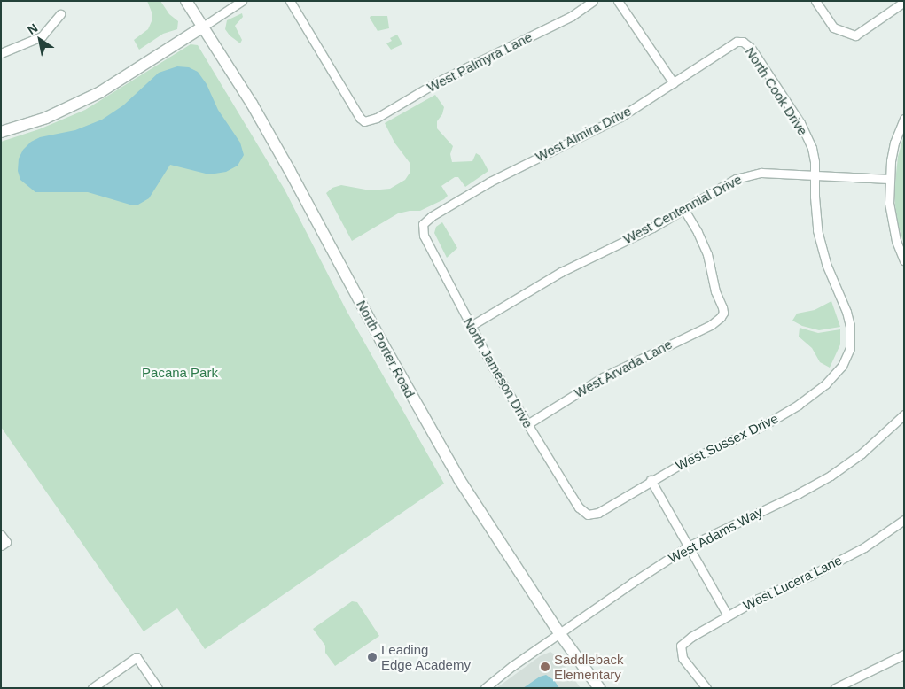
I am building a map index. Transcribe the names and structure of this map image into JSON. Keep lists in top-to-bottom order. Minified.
{"streets":{"street":["West Palmyra Lane","North Cook Drive","West Almira Drive","West Centennial Drive","North Porter Road","West Arvada Lane","North Jameson Drive","West Sussex Drive","West Adams Way","West Lucera Lane"]},"crossings":[["North Cook Drive","West Almira Drive"],["North Cook Drive","West Centennial Drive"],["North Cook Drive","West Sussex Drive"],["West Almira Drive","North Jameson Drive"],["West Centennial Drive","West Arvada Lane"],["West Centennial Drive","North Jameson Drive"],["North Porter Road","West Adams Way"],["West Arvada Lane","North Jameson Drive"],["North Jameson Drive","West Sussex Drive"]],"parks":["Pacana Park"],"places":["Leading Edge Academy","Saddleback Elementary"],"north":"top left"}
